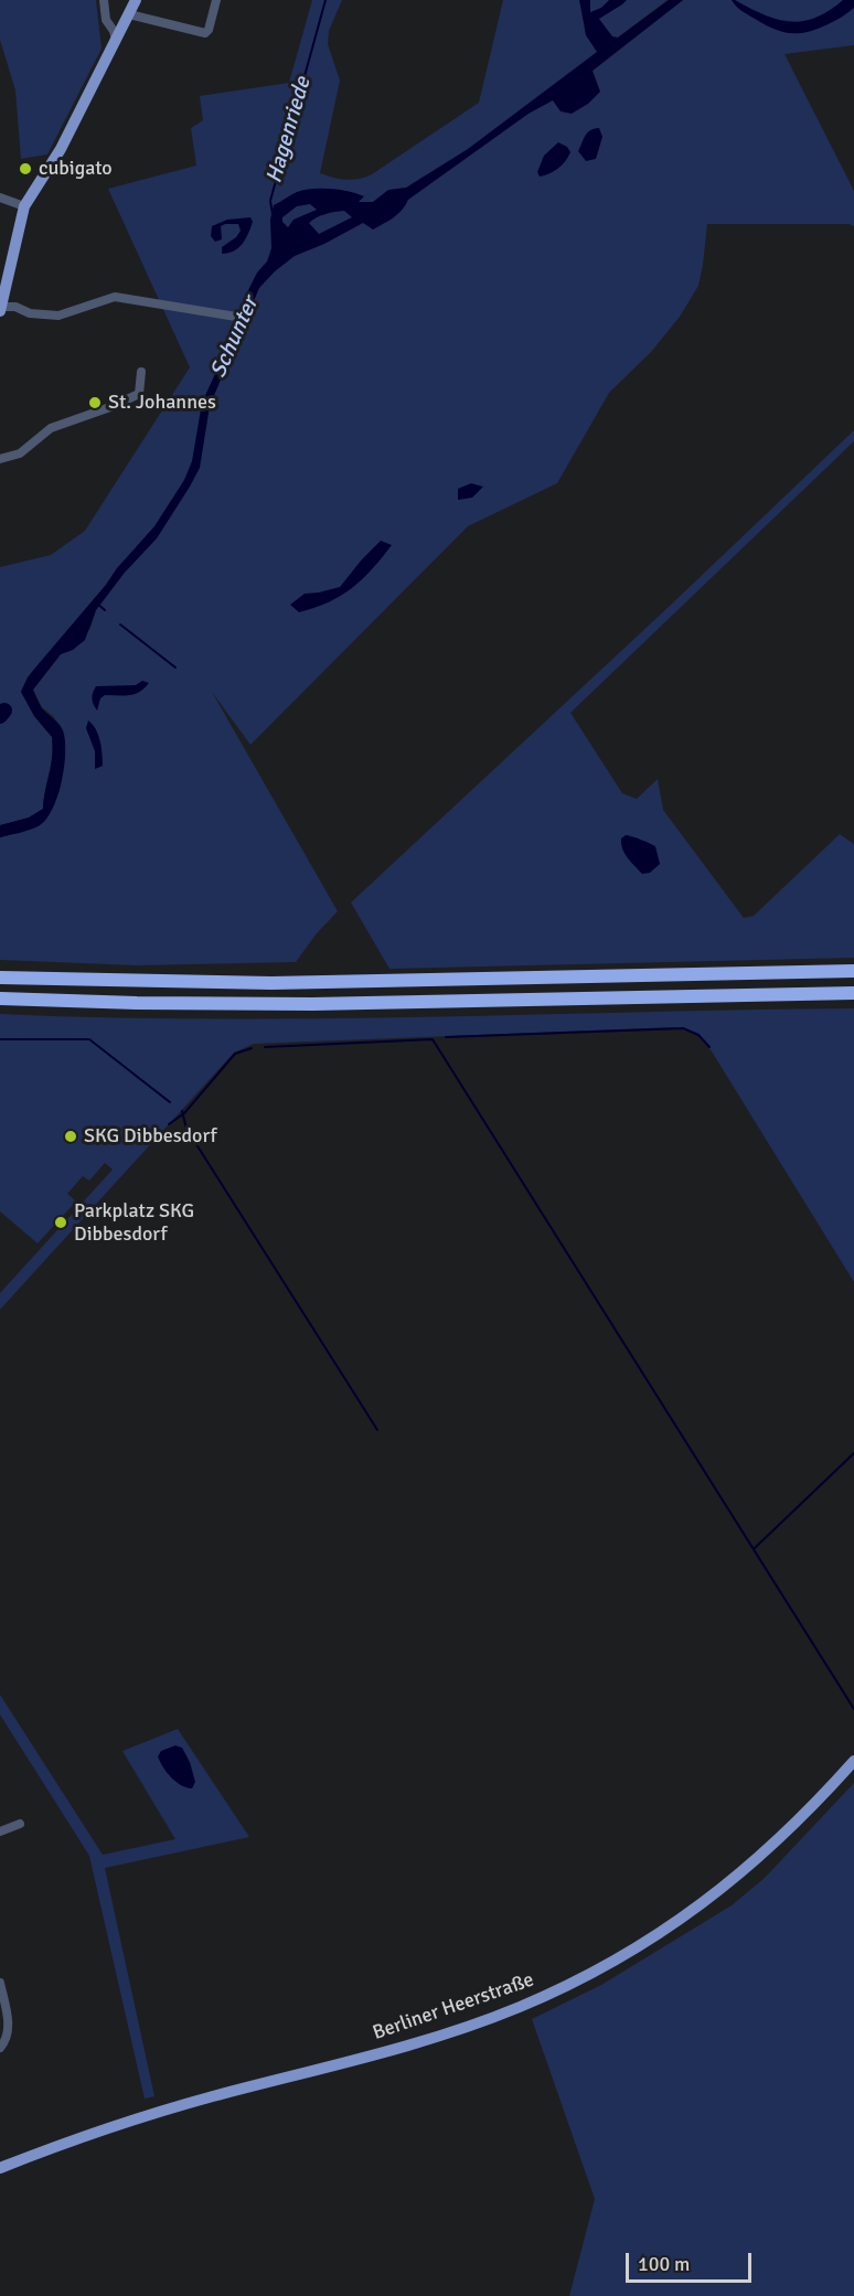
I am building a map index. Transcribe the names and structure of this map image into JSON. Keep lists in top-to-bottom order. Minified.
{"streets":{"main road":["Berliner Heerstraße"]},"water":["Hagenriede","Schunter"],"places":["cubigato","St. Johannes","SKG Dibbesdorf","Parkplatz SKG Dibbesdorf"],"scale_bar":"100 m"}
